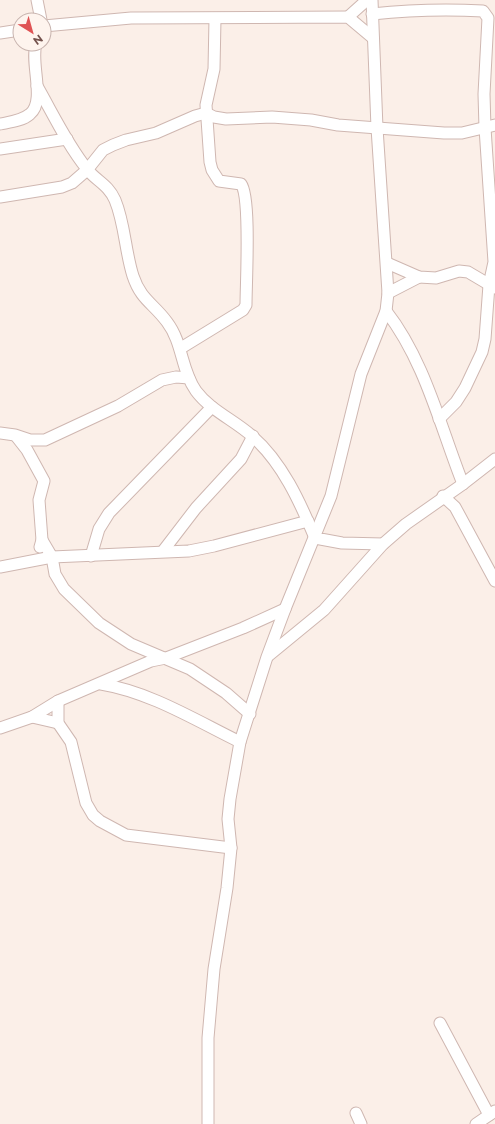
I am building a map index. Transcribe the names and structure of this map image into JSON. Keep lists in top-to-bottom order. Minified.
{"north":"bottom right"}
